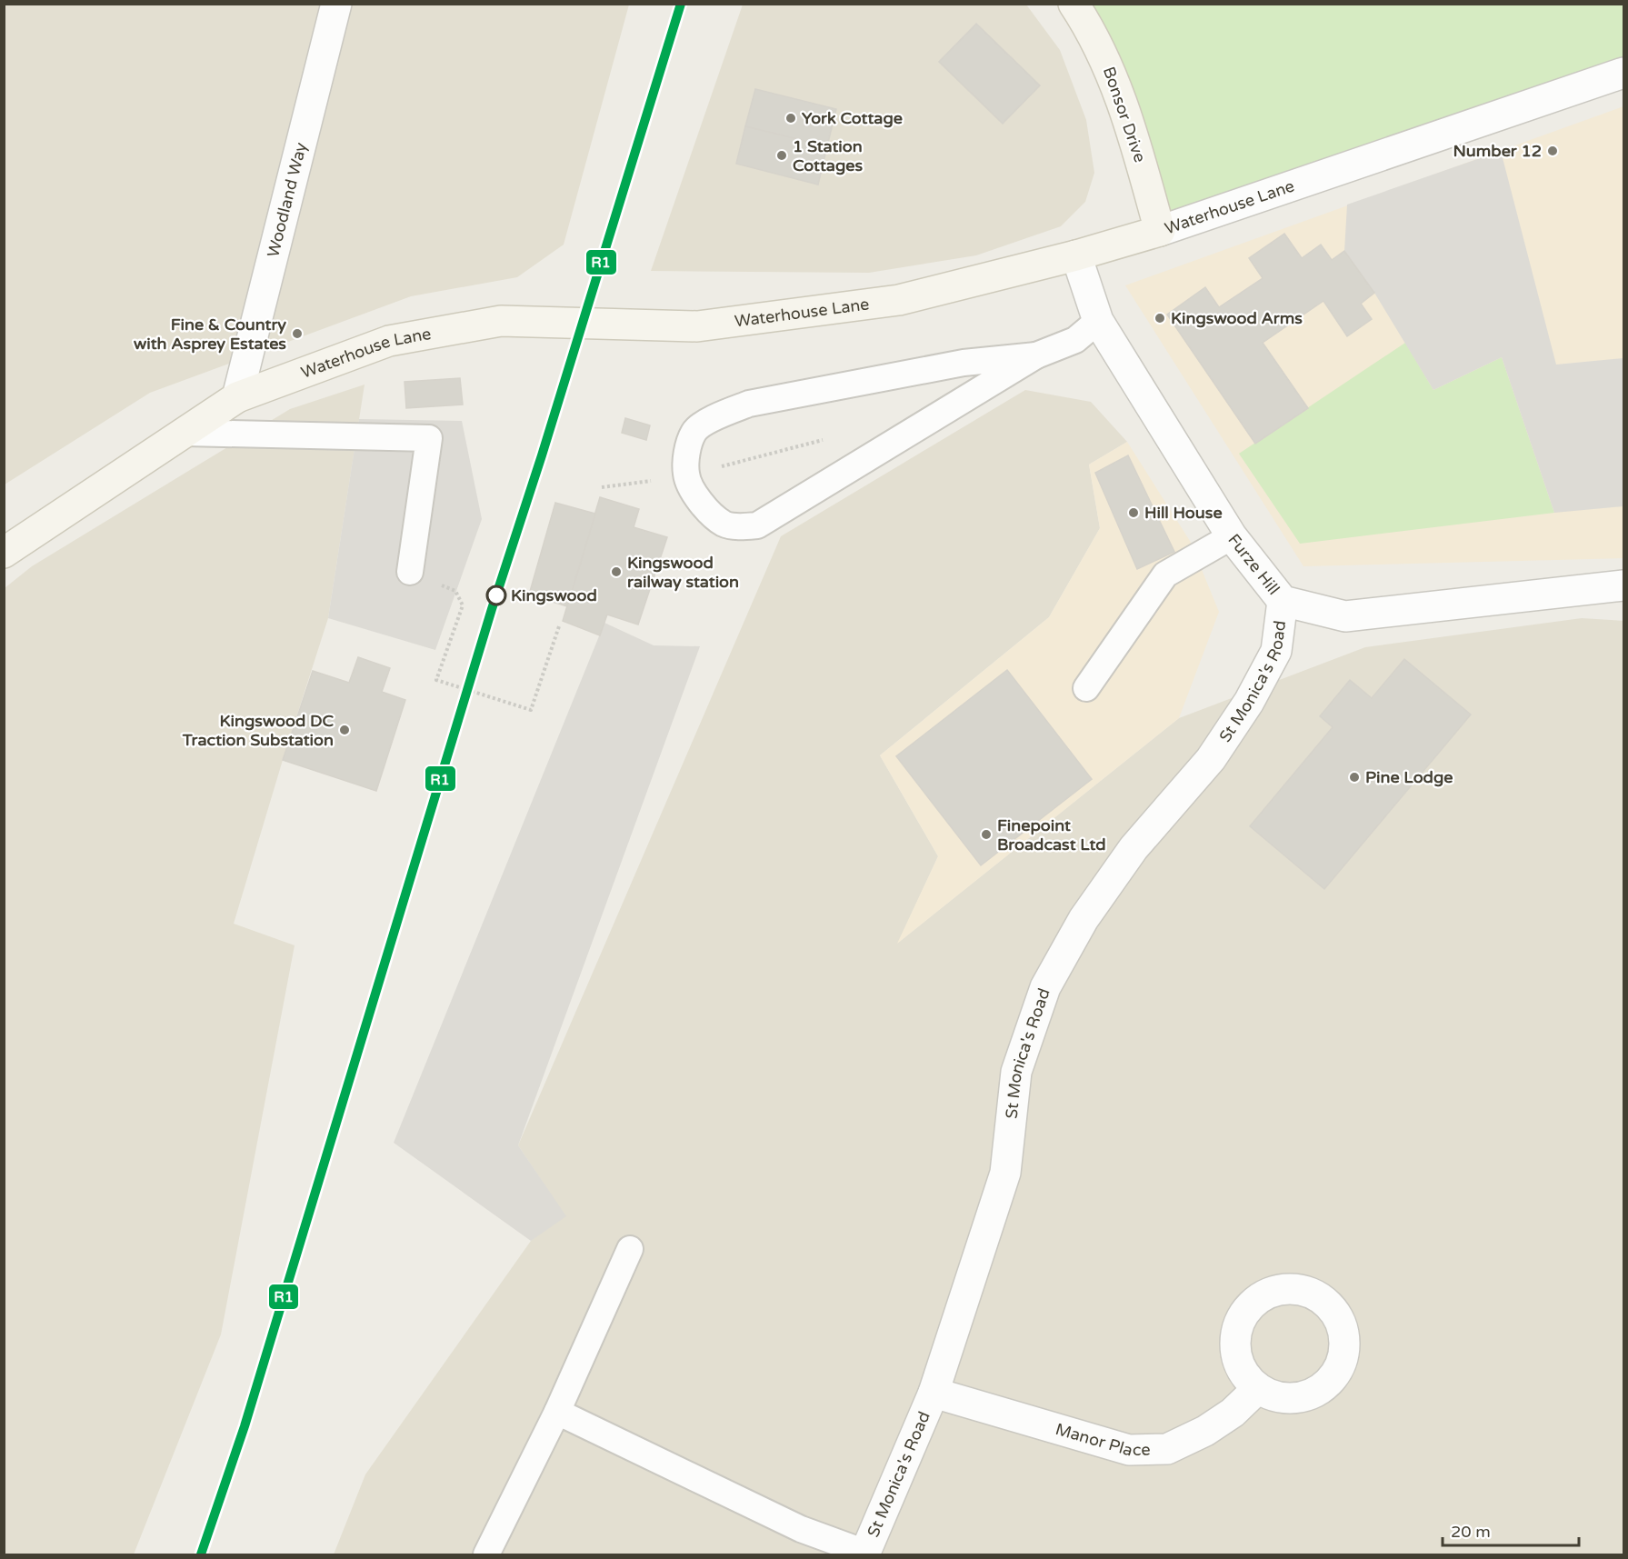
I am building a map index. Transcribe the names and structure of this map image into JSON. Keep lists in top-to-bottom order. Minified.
{"streets":{"main road":["Bonsor Drive","Waterhouse Lane"],"street":["Woodland Way","Furze Hill","St Monica's Road","Manor Place"]},"crossings":[["Bonsor Drive","Waterhouse Lane"],["Woodland Way","Waterhouse Lane"],["Waterhouse Lane","Furze Hill"],["Furze Hill","St Monica's Road"],["St Monica's Road","Manor Place"]],"places":["York Cottage","Number 12","1 Station Cottages","Kingswood Arms","Fine & Country with Asprey Estates","Hill House","Kingswood railway station","Kingswood","Kingswood DC Traction Substation","Pine Lodge","Finepoint Broadcast Ltd"],"lines":["transit line R1"],"scale_bar":"20 m"}
